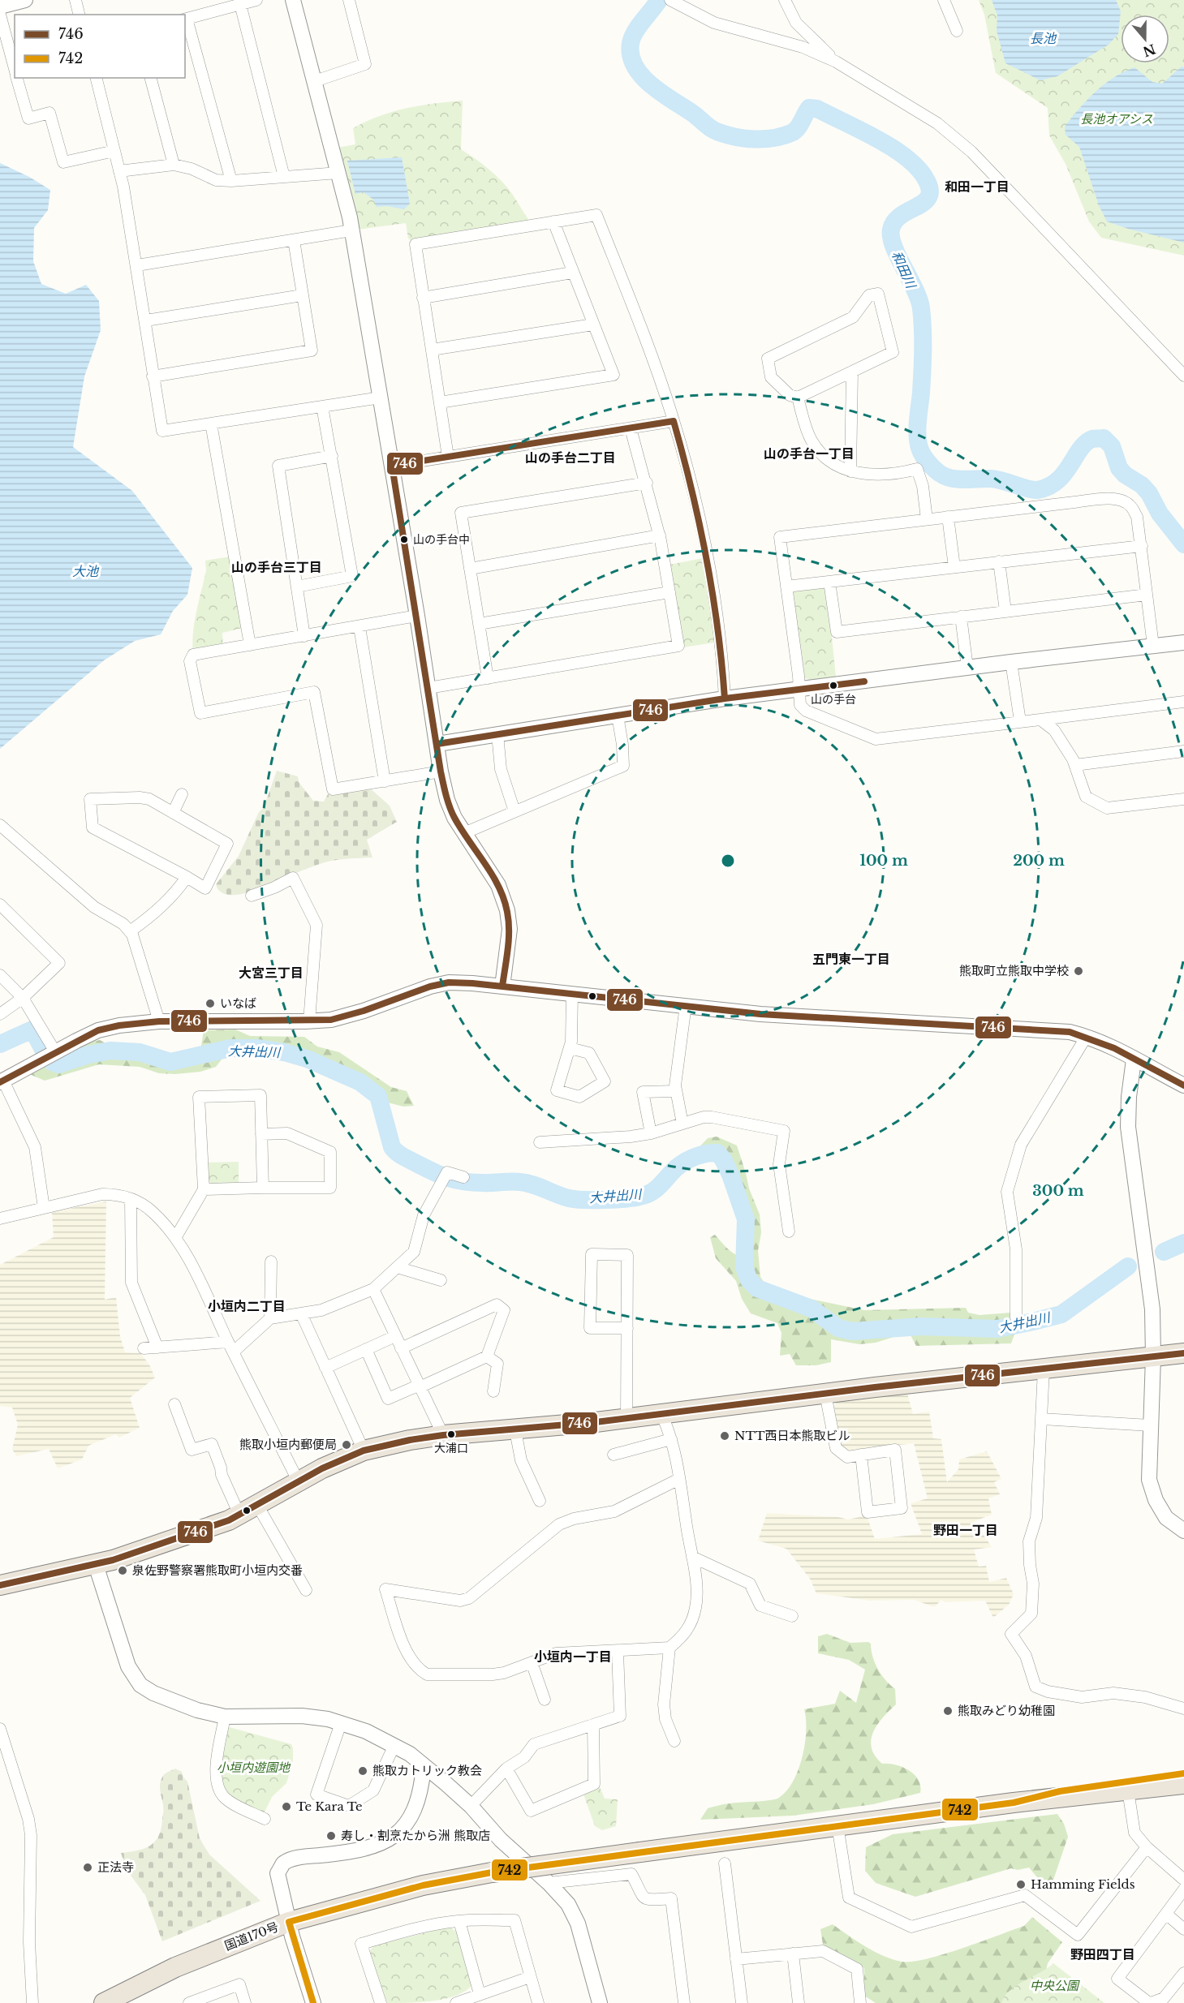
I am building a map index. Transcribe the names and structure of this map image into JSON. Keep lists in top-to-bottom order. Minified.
{"streets":{"highway":["国道170号"]},"districts":["和田一丁目","山の手台一丁目","山の手台二丁目","山の手台三丁目","五門東一丁目","大宮三丁目","小垣内二丁目","野田一丁目","小垣内一丁目","野田四丁目"],"water":["長池","和田川","大池","大井出川"],"parks":["長池オアシス","小垣内遊園地","中央公園"],"places":["山の手台中","山の手台","熊取町立熊取中学校","いなば","大浦口","NTT西日本熊取ビル","熊取小垣内郵便局","泉佐野警察署熊取町小垣内交番","熊取みどり幼稚園","熊取カトリック教会","Te Kara Te","寿し・割烹たから洲 熊取店","正法寺","Hamming Fields"],"lines":["transit line 746","transit line 742"],"legend":["746","742"],"north":"bottom","rings":["100 m","200 m","300 m"]}
